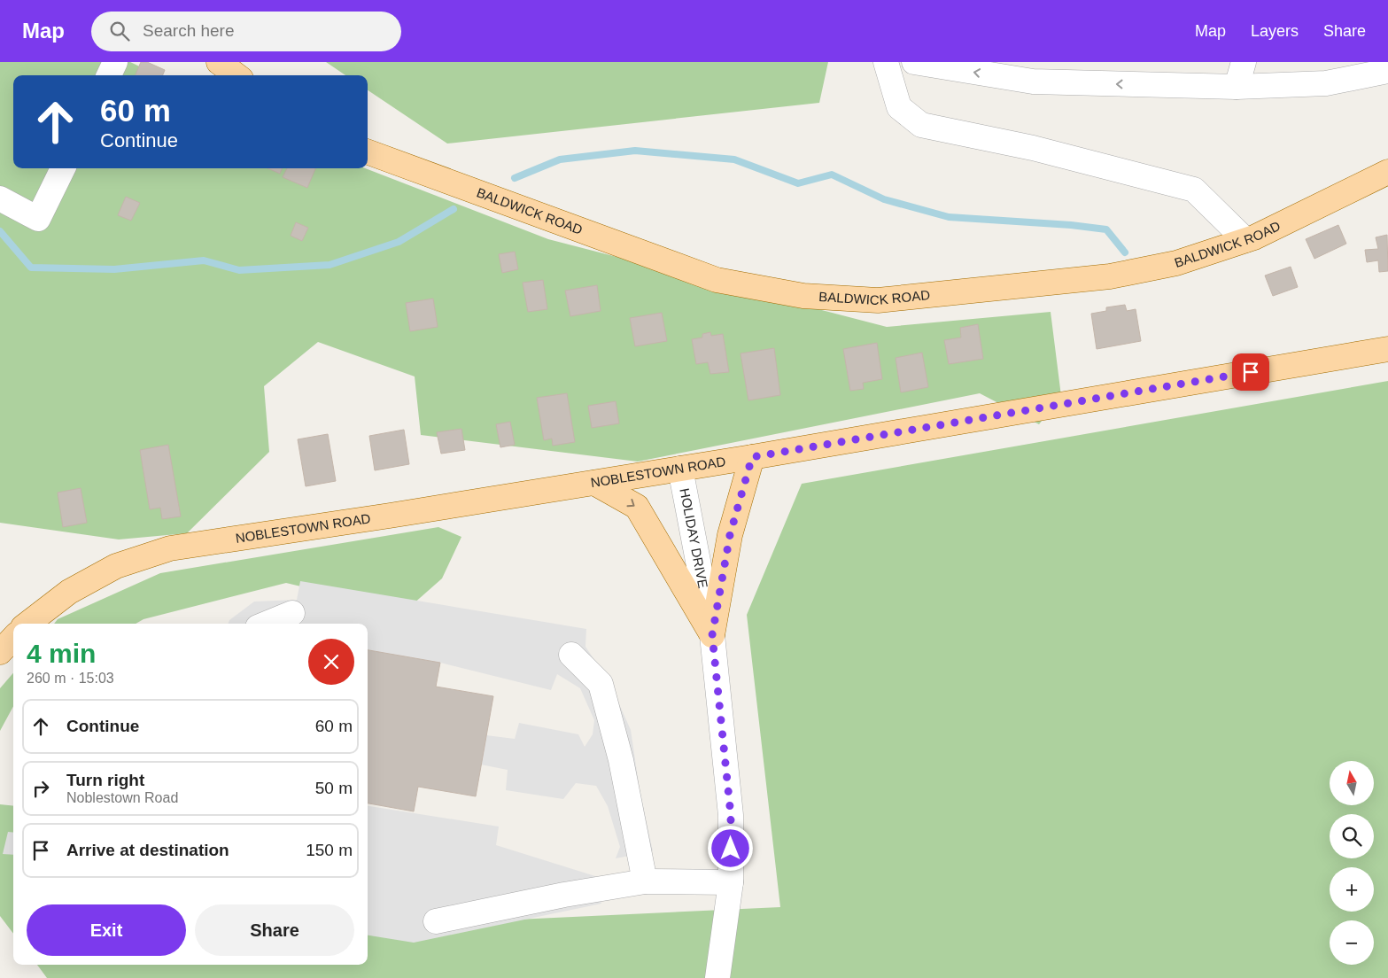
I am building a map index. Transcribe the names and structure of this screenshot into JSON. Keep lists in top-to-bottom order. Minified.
{"streets":{"main road":["BALDWICK ROAD","NOBLESTOWN ROAD"],"street":["HOLIDAY DRIVE"]},"crossings":[["NOBLESTOWN ROAD","HOLIDAY DRIVE"]],"north":"top","page":{"header":"Map","search":"Search here","nav":["Map","Layers","Share"],"turn":["60 m","Continue"],"heading":["4 min","260 m · 15:03"],"list":[{"name":"Continue","value":"60 m"},{"name":"Turn right","note":"Noblestown Road","value":"50 m"},{"name":"Arrive at destination","value":"150 m"}],"map_buttons":["+","−"],"buttons":["Exit","Share"]}}
